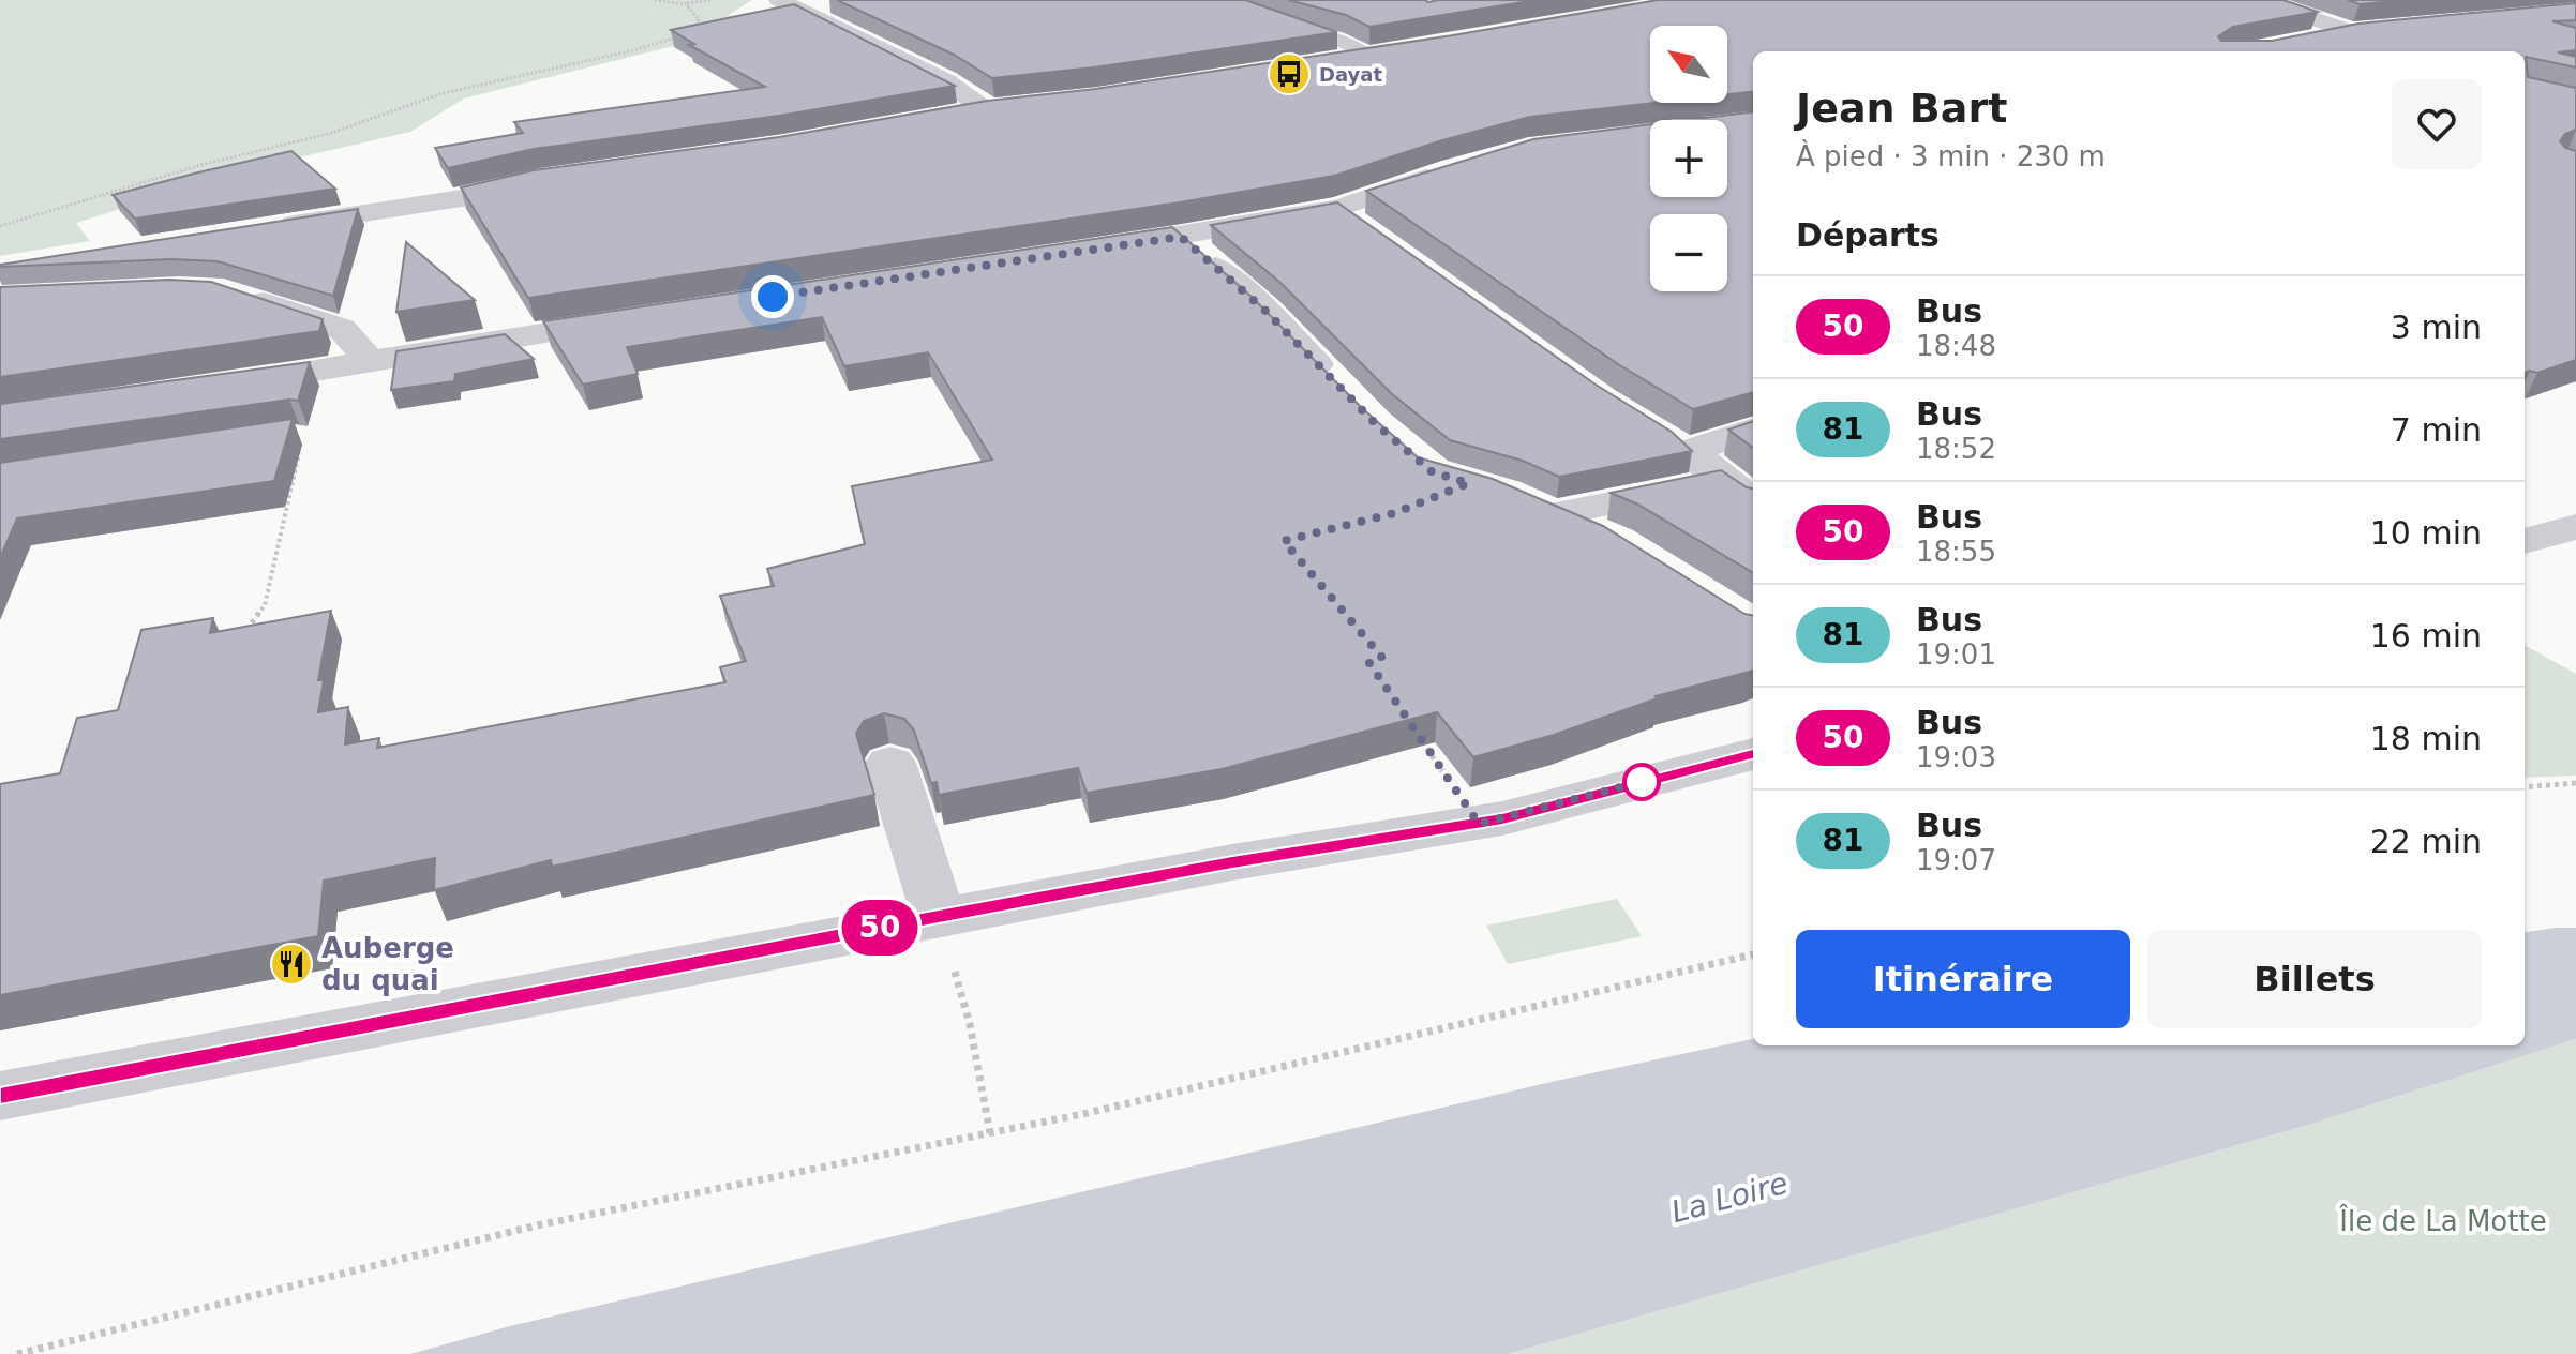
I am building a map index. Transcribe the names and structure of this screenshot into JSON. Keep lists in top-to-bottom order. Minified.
{"water":["La Loire"],"parks":["Île de La Motte"],"places":{"bus stop":["Dayat"],"restaurant":["Auberge du quai"]},"lines":["bus line 50"],"north":"top left","page":{"on_map":"50","map_buttons":["+","−"],"heading":[["Jean Bart","À pied · 3 min · 230 m"],"Départs"],"list":[{"mark":"50","name":"Bus","note":"18:48","value":"3 min"},{"mark":"81","name":"Bus","note":"18:52","value":"7 min"},{"mark":"50","name":"Bus","note":"18:55","value":"10 min"},{"mark":"81","name":"Bus","note":"19:01","value":"16 min"},{"mark":"50","name":"Bus","note":"19:03","value":"18 min"},{"mark":"81","name":"Bus","note":"19:07","value":"22 min"}],"buttons":["Itinéraire","Billets"]}}
